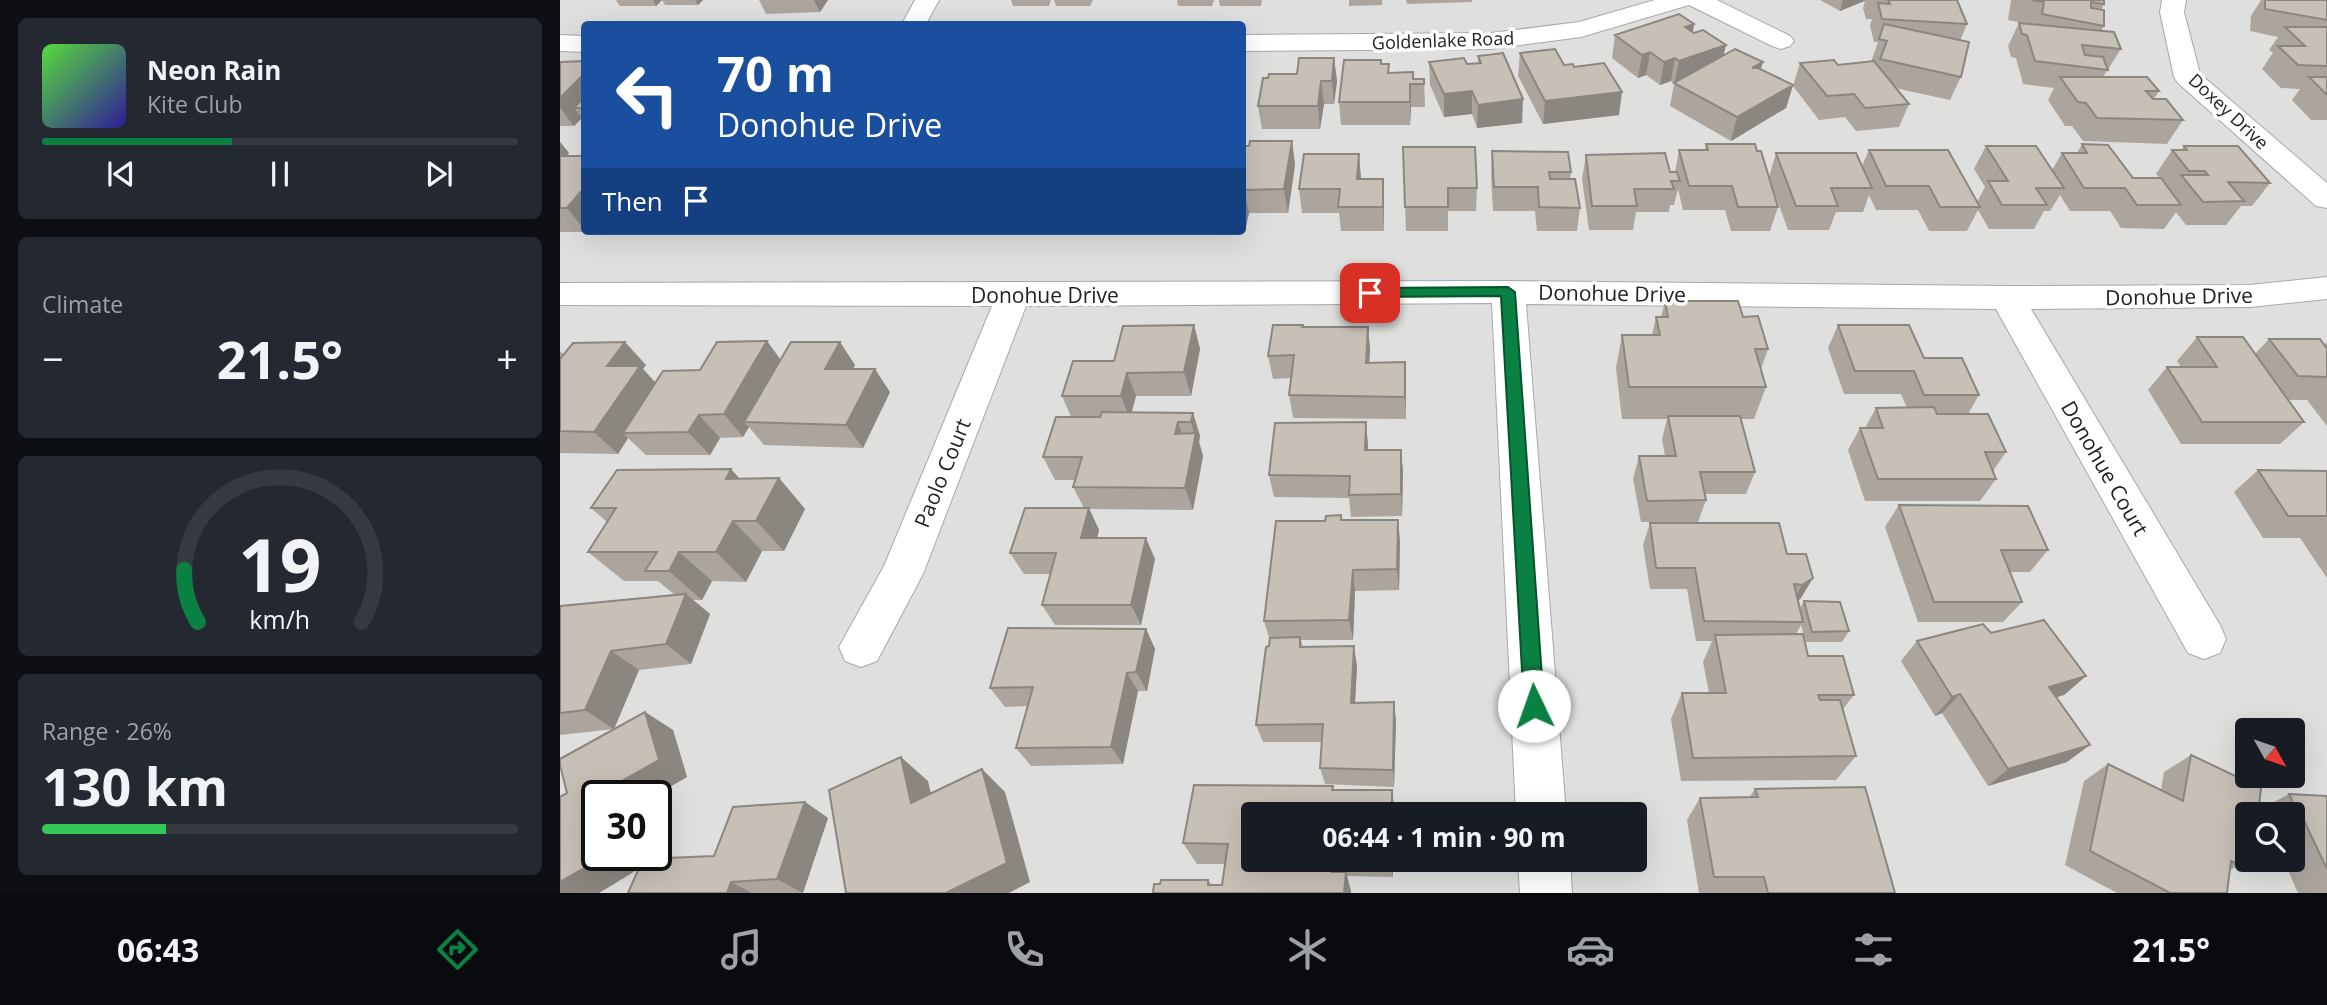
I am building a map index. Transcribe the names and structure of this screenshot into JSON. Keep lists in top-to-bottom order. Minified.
{"streets":{"street":["Goldenlake Road","Doxey Drive","Donohue Drive","Donohue Court","Paolo Court"]},"crossings":[["Donohue Drive","Donohue Court"],["Donohue Drive","Paolo Court"]],"north":"bottom right","page":{"turn":["70 m","Donohue Drive"],"song":["Neon Rain","Kite Club"],"then":"Then","tile":["Climate",["Range · 26%","130 km"]],"heat":["−","21.5°","+"],"limit":"30","trip":"06:44 · 1 min · 90 m","tabs":["06:43","21.5°"],"gauge":["19","km/h"]}}
